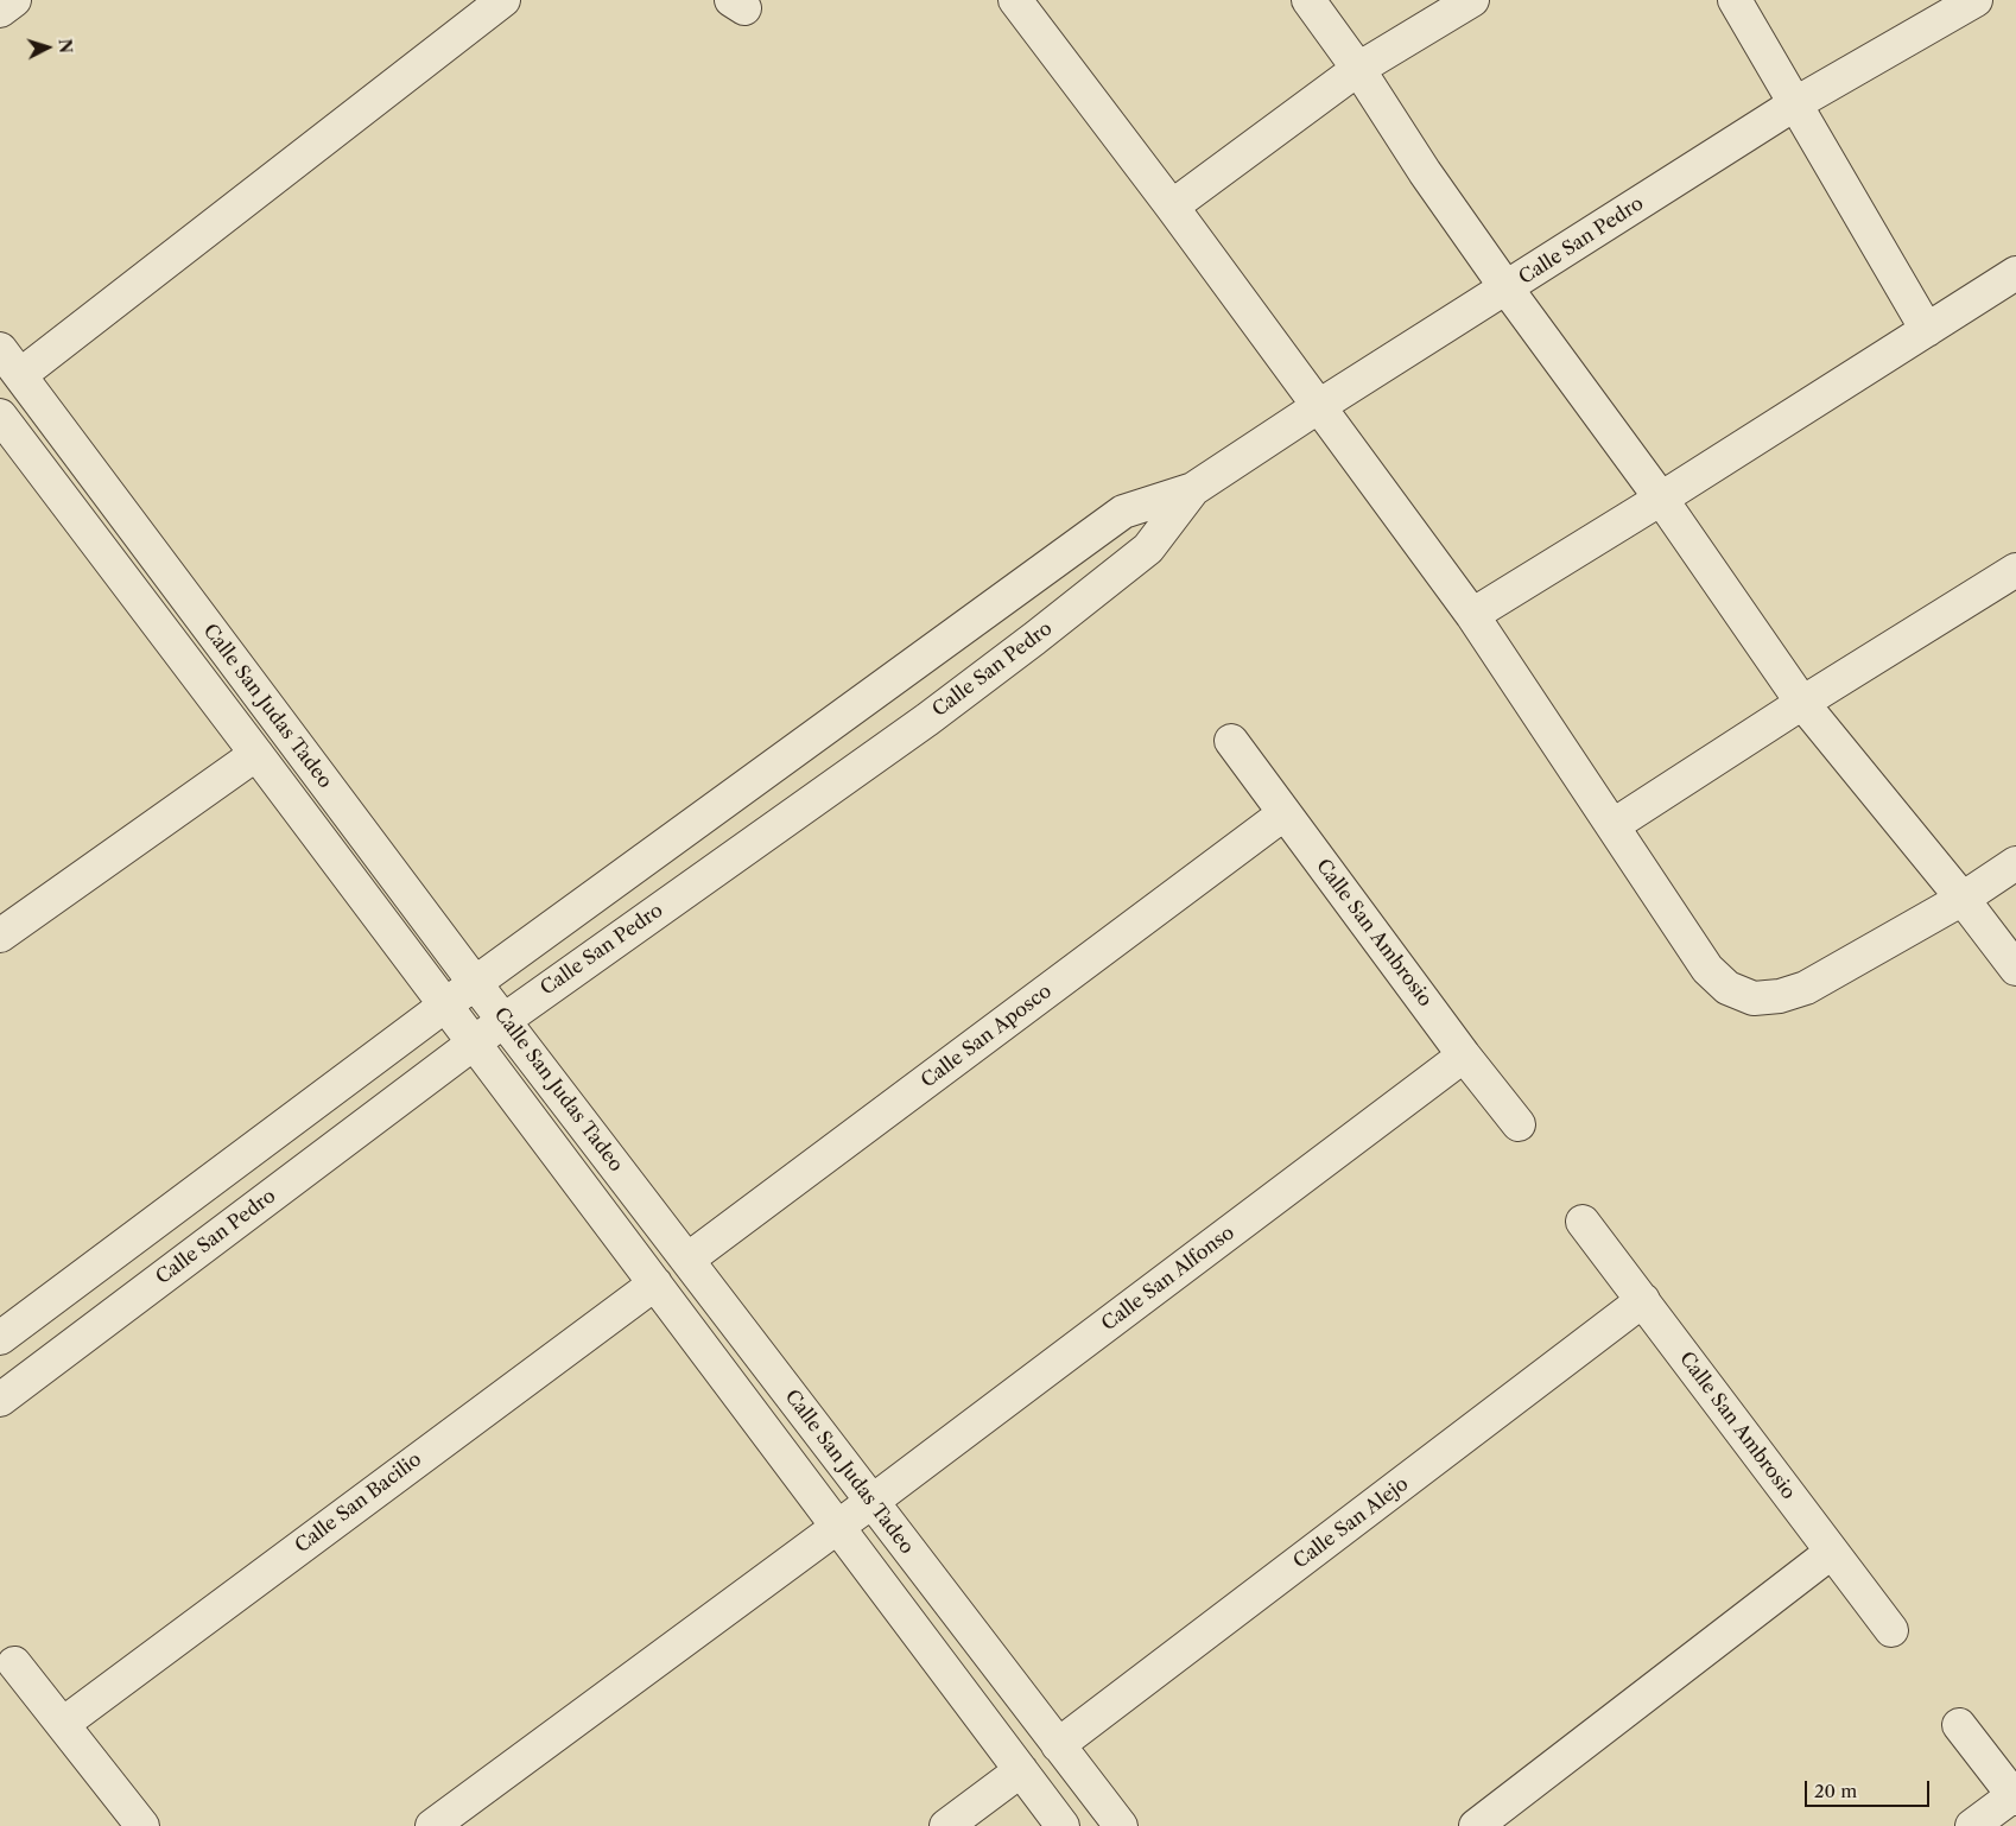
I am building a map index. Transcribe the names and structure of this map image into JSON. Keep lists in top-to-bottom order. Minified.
{"streets":{"street":["Calle San Pedro","Calle San Judas Tadeo","Calle San Ambrosio","Calle San Aposco","Calle San Alfonso","Calle San Bacilio","Calle San Alejo"]},"crossings":[["Calle San Pedro","Calle San Judas Tadeo"],["Calle San Judas Tadeo","Calle San Aposco"],["Calle San Judas Tadeo","Calle San Alfonso"],["Calle San Judas Tadeo","Calle San Bacilio"],["Calle San Judas Tadeo","Calle San Alejo"],["Calle San Ambrosio","Calle San Aposco"],["Calle San Ambrosio","Calle San Alfonso"],["Calle San Ambrosio","Calle San Alejo"]],"scale_bar":"20 m","north":"right"}
